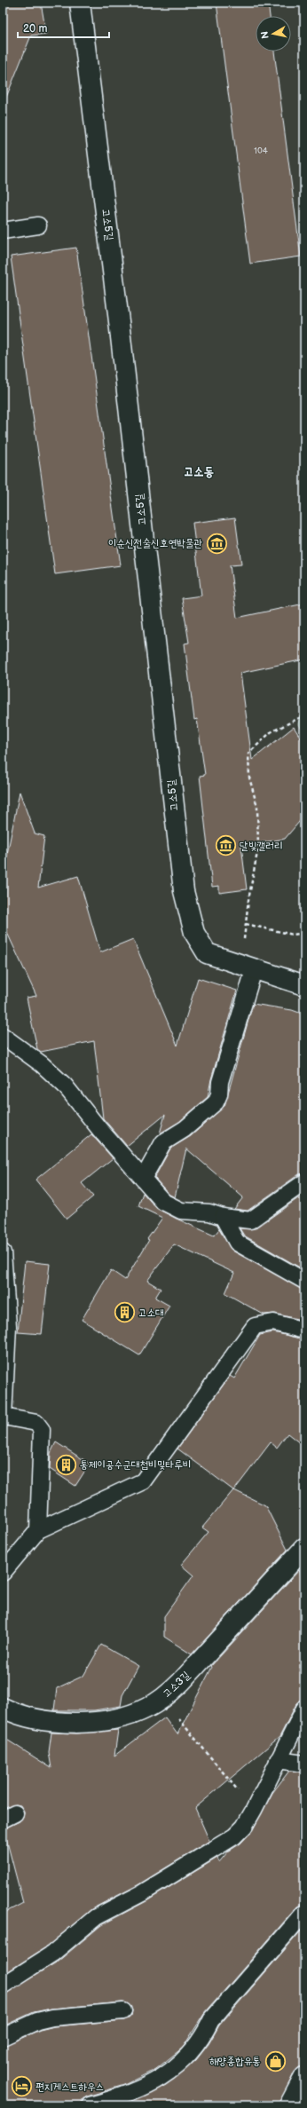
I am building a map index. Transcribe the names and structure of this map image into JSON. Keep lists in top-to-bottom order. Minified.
{"streets":{"street":["고소5길","고소3길"]},"districts":["고소동"],"places":{"museum":["이순신전술신호연박물관","달빛갤러리"],"building":["고소대","통제이공수군대첩비및타루비"],"shop":["해양종합유통"],"hotel":["편지게스트하우스"]},"house_numbers":["104"],"scale_bar":"20 m","north":"left"}
